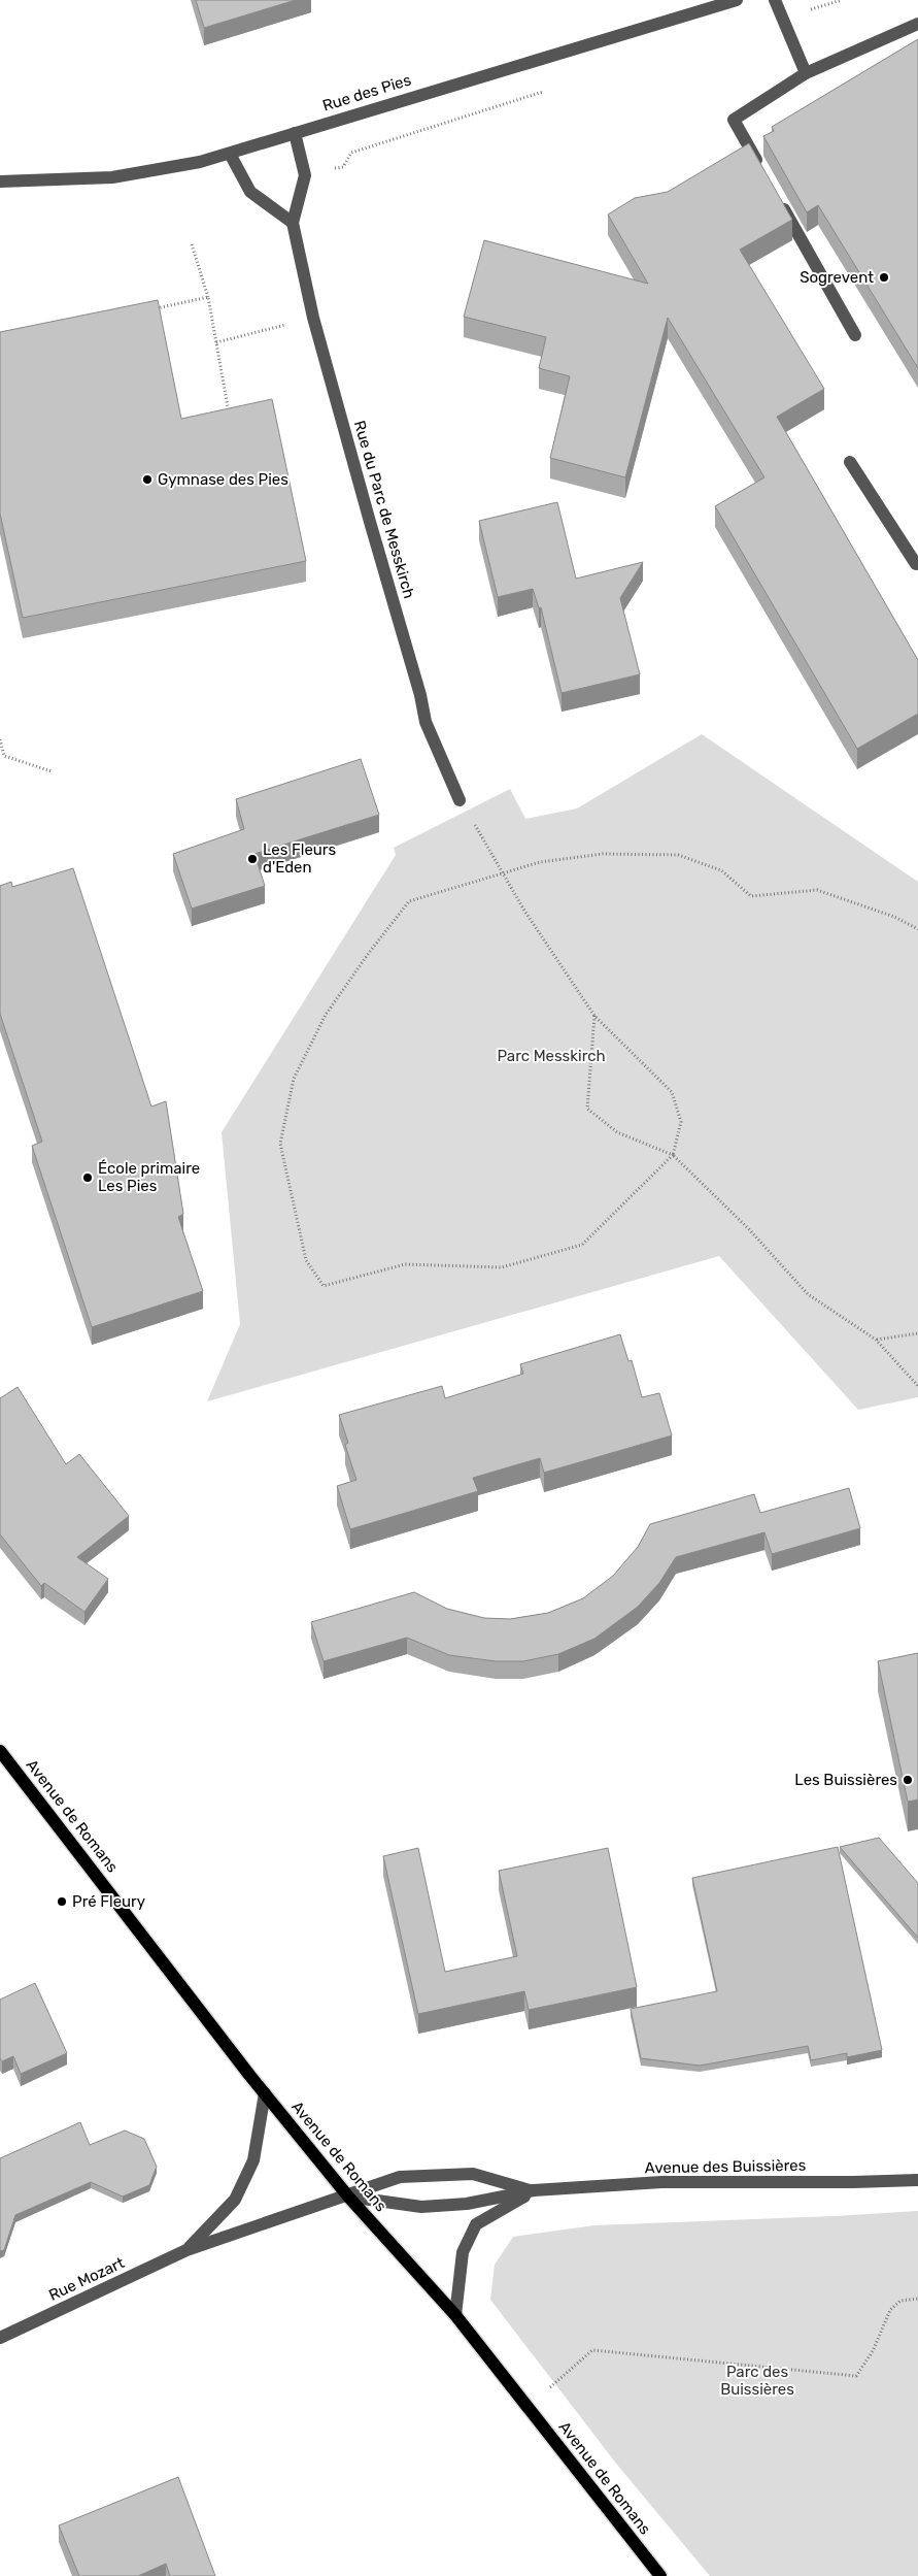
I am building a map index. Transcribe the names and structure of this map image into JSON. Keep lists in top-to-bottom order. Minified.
{"streets":{"main road":["Avenue de Romans"],"street":["Rue des Pies","Rue du Parc de Messkirch","Avenue des Buissières","Rue Mozart"]},"crossings":[["Rue des Pies","Rue du Parc de Messkirch"],["Avenue de Romans","Avenue des Buissières"],["Avenue de Romans","Rue Mozart"],["Avenue des Buissières","Rue Mozart"]],"parks":["Parc Messkirch","Parc des Buissières"],"places":["Sogrevent","Gymnase des Pies","Les Fleurs d'Eden","École primaire Les Pies","Les Buissières","Pré Fleury"]}
